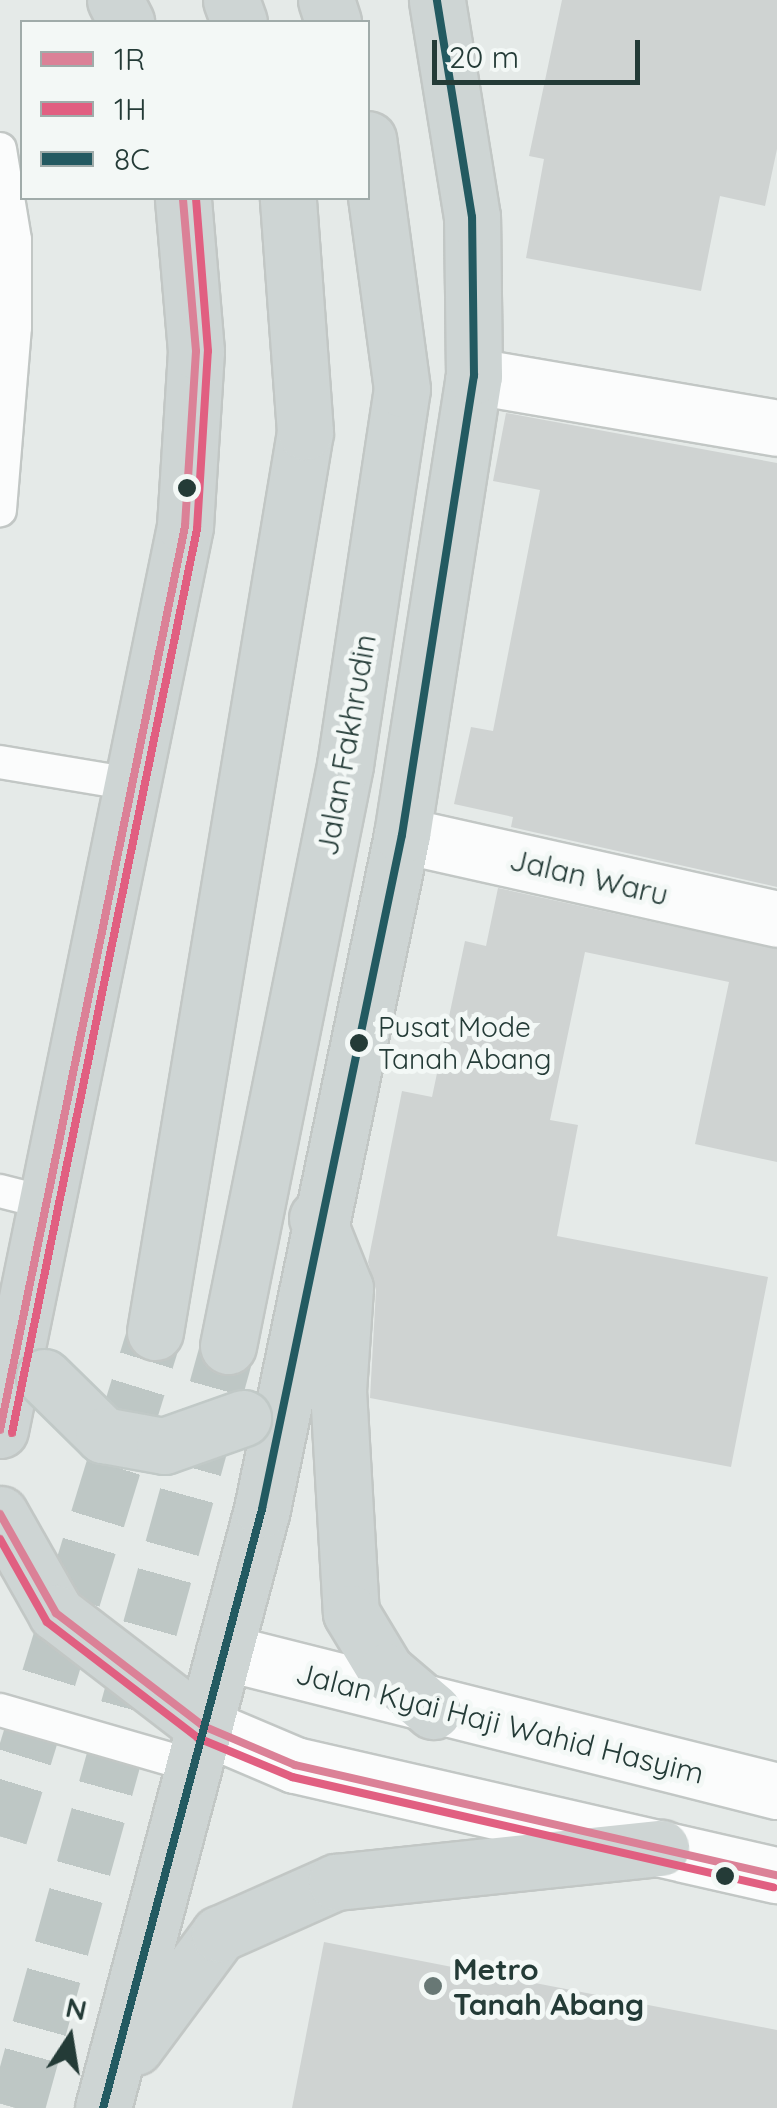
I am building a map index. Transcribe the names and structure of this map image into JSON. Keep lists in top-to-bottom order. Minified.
{"streets":{"main road":["Jalan Fakhrudin","Jalan Waru","Jalan Kyai Haji Wahid Hasyim"]},"places":["Pusat Mode Tanah Abang","Metro Tanah Abang"],"lines":["transit line 8C","transit line 1R","transit line 1H"],"legend":["1R","1H","8C"],"scale_bar":"20 m","north":"top"}
